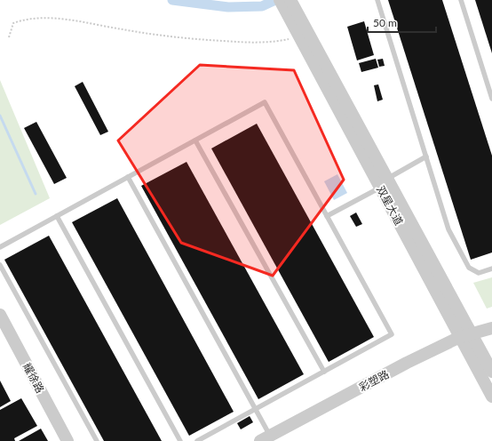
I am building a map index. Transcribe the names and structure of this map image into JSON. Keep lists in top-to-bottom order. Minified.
{"streets":{"street":["双星大道","耀徐路","彩塑路"]},"crossings":[["双星大道","彩塑路"]],"scale_bar":"50 m"}
